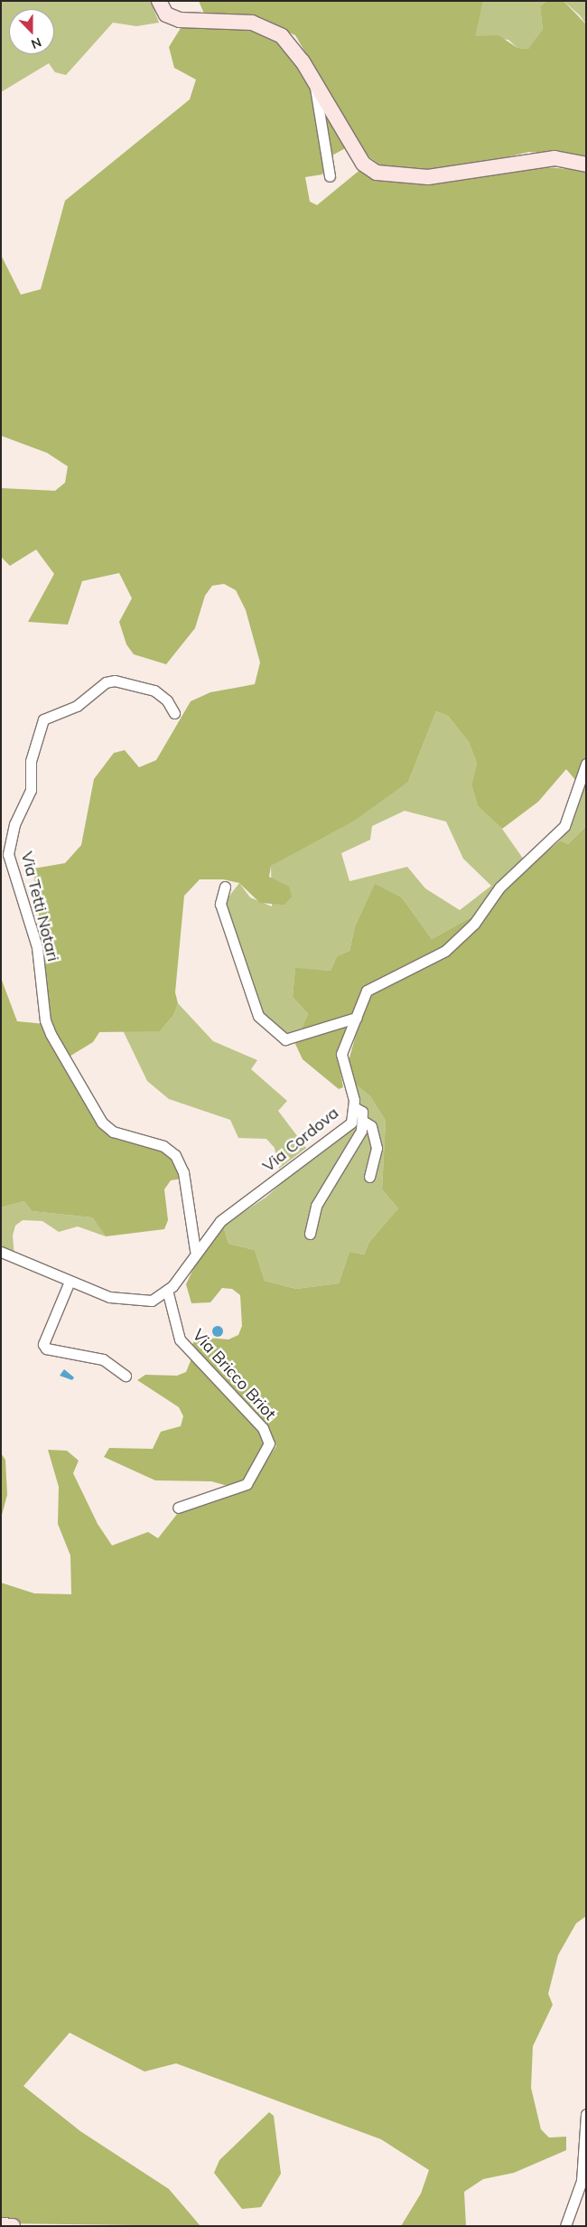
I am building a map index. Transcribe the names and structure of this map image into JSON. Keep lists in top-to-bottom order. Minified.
{"streets":{"street":["Via Tetti Notari","Via Cordova","Via Bricco Briot"]},"crossings":[["Via Tetti Notari","Via Cordova"],["Via Cordova","Via Bricco Briot"]],"north":"bottom"}
